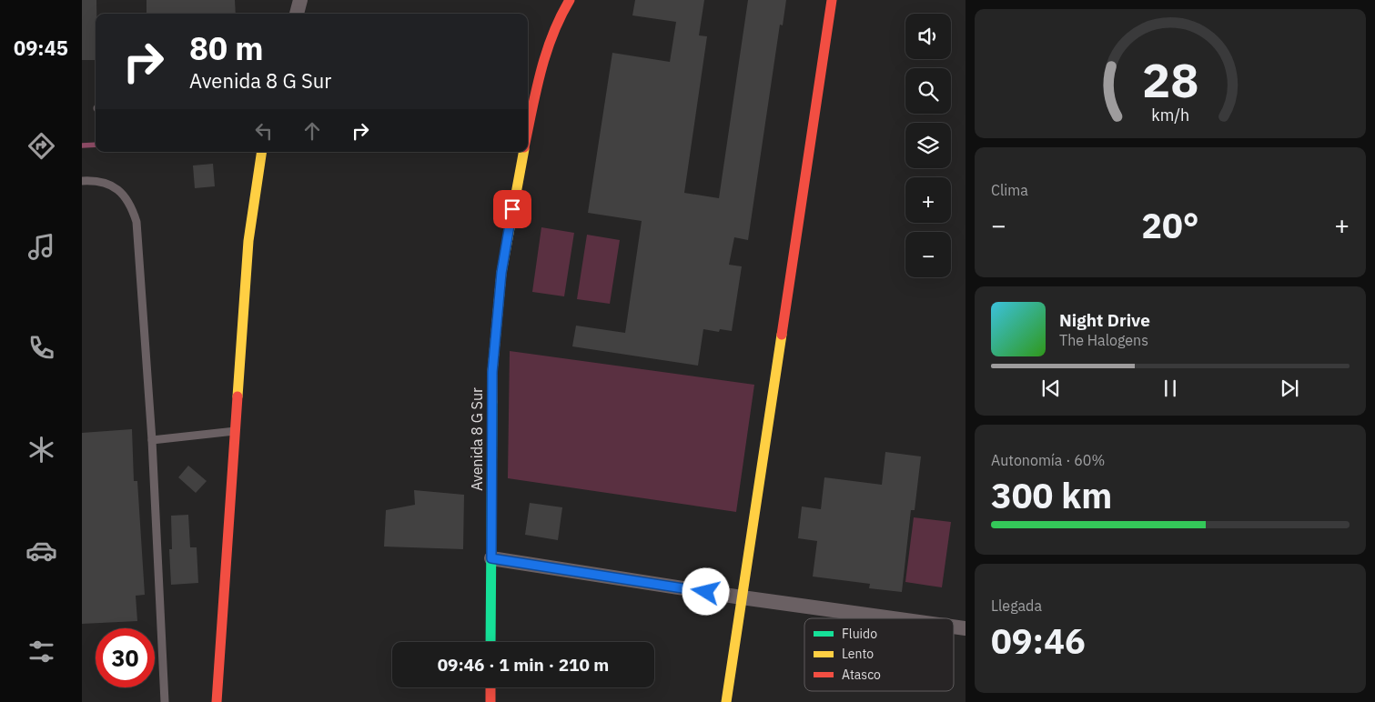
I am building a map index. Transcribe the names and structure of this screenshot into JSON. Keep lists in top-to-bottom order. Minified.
{"streets":{"street":["Avenida 8 G Sur"]},"legend":["Fluido","Lento","Atasco"],"page":{"tabs":"09:45","map_buttons":["+","−"],"turn":["80 m","Avenida 8 G Sur"],"tile":["Clima",["Autonomía · 60%","300 km"],["Llegada","09:46"]],"heat":["−","20°","+"],"song":["Night Drive","The Halogens"],"limit":"30","trip":"09:46 · 1 min · 210 m","gauge":["28","km/h"]}}
